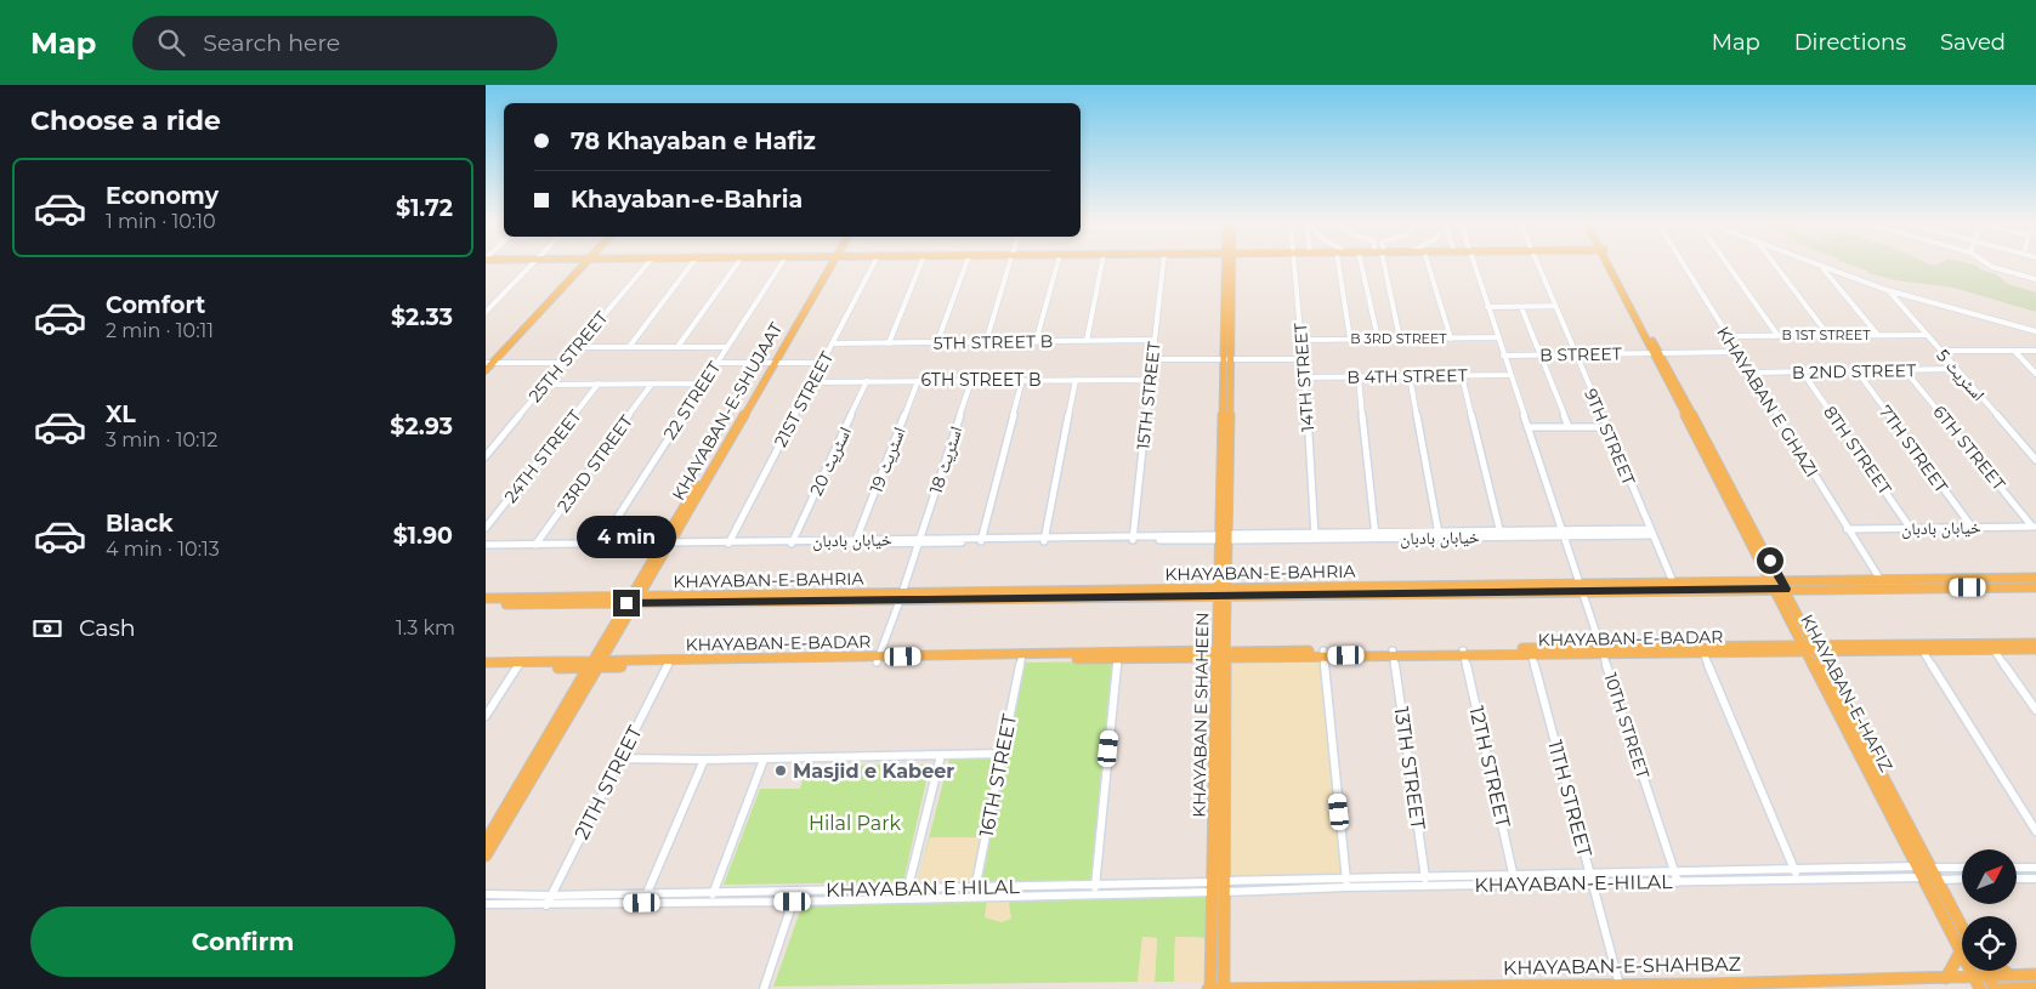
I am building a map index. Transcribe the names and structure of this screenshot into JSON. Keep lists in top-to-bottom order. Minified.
{"streets":{"main road":["KHAYABAN-E-SHUJAAT","KHAYABAN-E-BAHRIA","KHAYABAN-E-BADAR","KHAYABAN-E-HAFIZ","KHAYABAN E SHAHEEN","KHAYABAN-E-SHAHBAZ"],"street":["B 1ST STREET","B 3RD STREET","5TH STREET B","B STREET","25TH STREET","B 2ND STREET","اسٹریٹ 5","B 4TH STREET","14TH STREET","6TH STREET B","15TH STREET","21ST STREET","22 STREET","KHAYABAN E GHAZI","9TH STREET","6TH STREET","7TH STREET","8TH STREET","24TH STREET","اسٹریٹ 19","اسٹریٹ 18","اسٹریٹ 20","23RD STREET","خیابان بادبان","10TH STREET","12TH STREET","13TH STREET","16TH STREET","21TH STREET","11TH STREET","KHAYABAN-E-HILAL","KHAYABAN E HILAL"]},"crossings":[["B 1ST STREET","اسٹریٹ 5"],["B 1ST STREET","KHAYABAN E GHAZI"],["B 3RD STREET","14TH STREET"],["B 3RD STREET","10TH STREET"],["5TH STREET B","15TH STREET"],["5TH STREET B","21ST STREET"],["B STREET","KHAYABAN E GHAZI"],["B STREET","9TH STREET"],["B STREET","KHAYABAN-E-HAFIZ"],["B STREET","10TH STREET"],["B 2ND STREET","اسٹریٹ 5"],["B 2ND STREET","KHAYABAN E GHAZI"],["B 2ND STREET","6TH STREET"],["B 2ND STREET","7TH STREET"],["B 2ND STREET","8TH STREET"],["B 4TH STREET","14TH STREET"],["B 4TH STREET","10TH STREET"],["14TH STREET","خیابان بادبان"],["6TH STREET B","15TH STREET"],["6TH STREET B","21ST STREET"],["6TH STREET B","اسٹریٹ 19"],["6TH STREET B","اسٹریٹ 18"],["6TH STREET B","اسٹریٹ 20"],["15TH STREET","خیابان بادبان"],["21ST STREET","خیابان بادبان"],["22 STREET","خیابان بادبان"],["KHAYABAN E GHAZI","خیابان بادبان"],["KHAYABAN E GHAZI","KHAYABAN-E-BAHRIA"],["KHAYABAN-E-SHUJAAT","خیابان بادبان"],["KHAYABAN-E-SHUJAAT","KHAYABAN-E-BAHRIA"],["KHAYABAN-E-SHUJAAT","KHAYABAN-E-BADAR"],["9TH STREET","خیابان بادبان"],["9TH STREET","KHAYABAN-E-BAHRIA"],["6TH STREET","خیابان بادبان"],["7TH STREET","خیابان بادبان"],["8TH STREET","خیابان بادبان"],["اسٹریٹ 19","خیابان بادبان"],["اسٹریٹ 18","خیابان بادبان"],["اسٹریٹ 18","KHAYABAN-E-BAHRIA"],["اسٹریٹ 18","KHAYABAN-E-BADAR"],["اسٹریٹ 20","خیابان بادبان"],["23RD STREET","خیابان بادبان"],["خیابان بادبان","KHAYABAN E SHAHEEN"],["خیابان بادبان","10TH STREET"],["KHAYABAN-E-BAHRIA","KHAYABAN-E-HAFIZ"],["KHAYABAN-E-BAHRIA","KHAYABAN E SHAHEEN"],["KHAYABAN-E-BAHRIA","10TH STREET"],["KHAYABAN-E-BADAR","KHAYABAN-E-HAFIZ"],["KHAYABAN-E-BADAR","KHAYABAN E SHAHEEN"],["KHAYABAN-E-BADAR","10TH STREET"],["KHAYABAN-E-BADAR","12TH STREET"],["KHAYABAN-E-BADAR","13TH STREET"],["KHAYABAN-E-BADAR","16TH STREET"],["KHAYABAN-E-BADAR","21TH STREET"],["KHAYABAN-E-BADAR","11TH STREET"],["KHAYABAN-E-HAFIZ","KHAYABAN-E-HILAL"],["KHAYABAN-E-HAFIZ","KHAYABAN-E-SHAHBAZ"],["KHAYABAN E SHAHEEN","KHAYABAN-E-HILAL"],["KHAYABAN E SHAHEEN","KHAYABAN E HILAL"],["KHAYABAN E SHAHEEN","KHAYABAN-E-SHAHBAZ"],["10TH STREET","KHAYABAN-E-HILAL"],["12TH STREET","KHAYABAN-E-HILAL"],["13TH STREET","KHAYABAN-E-HILAL"],["16TH STREET","KHAYABAN-E-HILAL"],["16TH STREET","KHAYABAN E HILAL"],["21TH STREET","KHAYABAN E HILAL"],["11TH STREET","KHAYABAN-E-HILAL"],["11TH STREET","KHAYABAN-E-SHAHBAZ"],["KHAYABAN-E-HILAL","KHAYABAN E HILAL"]],"parks":["Hilal Park"],"places":["Masjid e Kabeer"],"north":"top right","page":{"header":"Map","search":"Search here","nav":["Map","Directions","Saved"],"heading":"Choose a ride","banner":["78 Khayaban e Hafiz","Khayaban-e-Bahria"],"list":[{"name":"Economy","note":"1 min · 10:10","value":"$1.72"},{"name":"Comfort","note":"2 min · 10:11","value":"$2.33"},{"name":"XL","note":"3 min · 10:12","value":"$2.93"},{"name":"Black","note":"4 min · 10:13","value":"$1.90"}],"bubble":"4 min","pay":["Cash","1.3 km"],"buttons":"Confirm"}}
